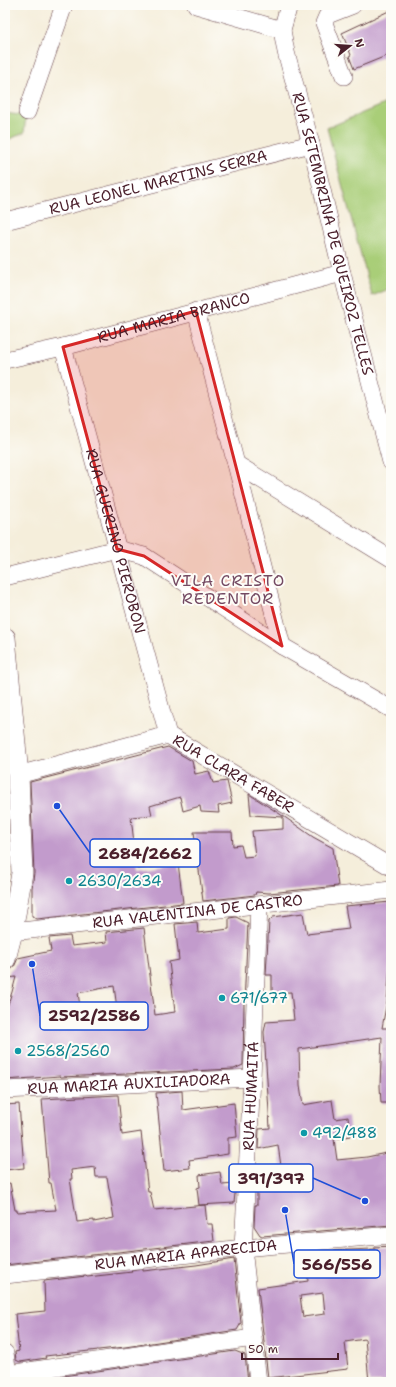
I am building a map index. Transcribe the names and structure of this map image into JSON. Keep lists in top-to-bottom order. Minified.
{"streets":{"street":["RUA LEONEL MARTINS SERRA","RUA SETEMBRINA DE QUEIROZ TELLES","RUA MARIA BRANCO","RUA GUERINO PIEROBON","RUA CLARA FABER","RUA VALENTINA DE CASTRO","RUA MARIA AUXILIADORA","RUA HUMAITÁ","RUA MARIA APARECIDA"]},"crossings":[["RUA LEONEL MARTINS SERRA","RUA SETEMBRINA DE QUEIROZ TELLES"],["RUA SETEMBRINA DE QUEIROZ TELLES","RUA MARIA BRANCO"],["RUA MARIA BRANCO","RUA GUERINO PIEROBON"],["RUA GUERINO PIEROBON","RUA CLARA FABER"],["RUA VALENTINA DE CASTRO","RUA HUMAITÁ"],["RUA MARIA AUXILIADORA","RUA HUMAITÁ"],["RUA HUMAITÁ","RUA MARIA APARECIDA"]],"districts":["VILA CRISTO REDENTOR"],"places":["2684/2662","2630/2634","2592/2586","671/677","2568/2560","492/488","391/397","566/556"],"scale_bar":"50 m","north":"right"}
